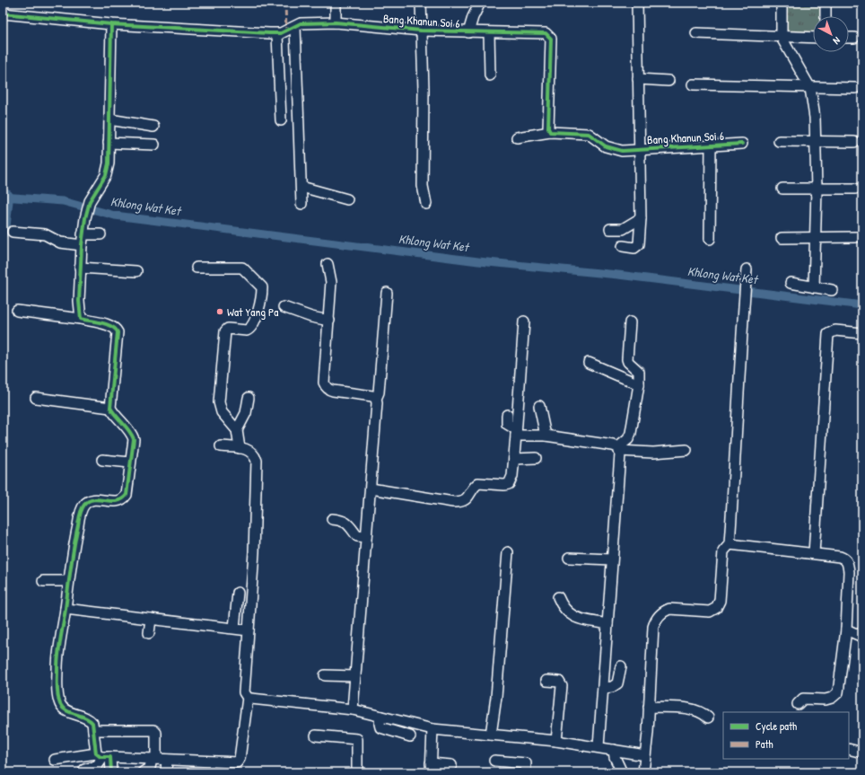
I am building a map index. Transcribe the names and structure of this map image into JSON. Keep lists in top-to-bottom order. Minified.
{"streets":{"street":["Bang Khanun Soi 6"]},"water":["Khlong Wat Ket"],"places":["Wat Yang Pa"],"legend":["Cycle path","Path"],"north":"bottom right"}
